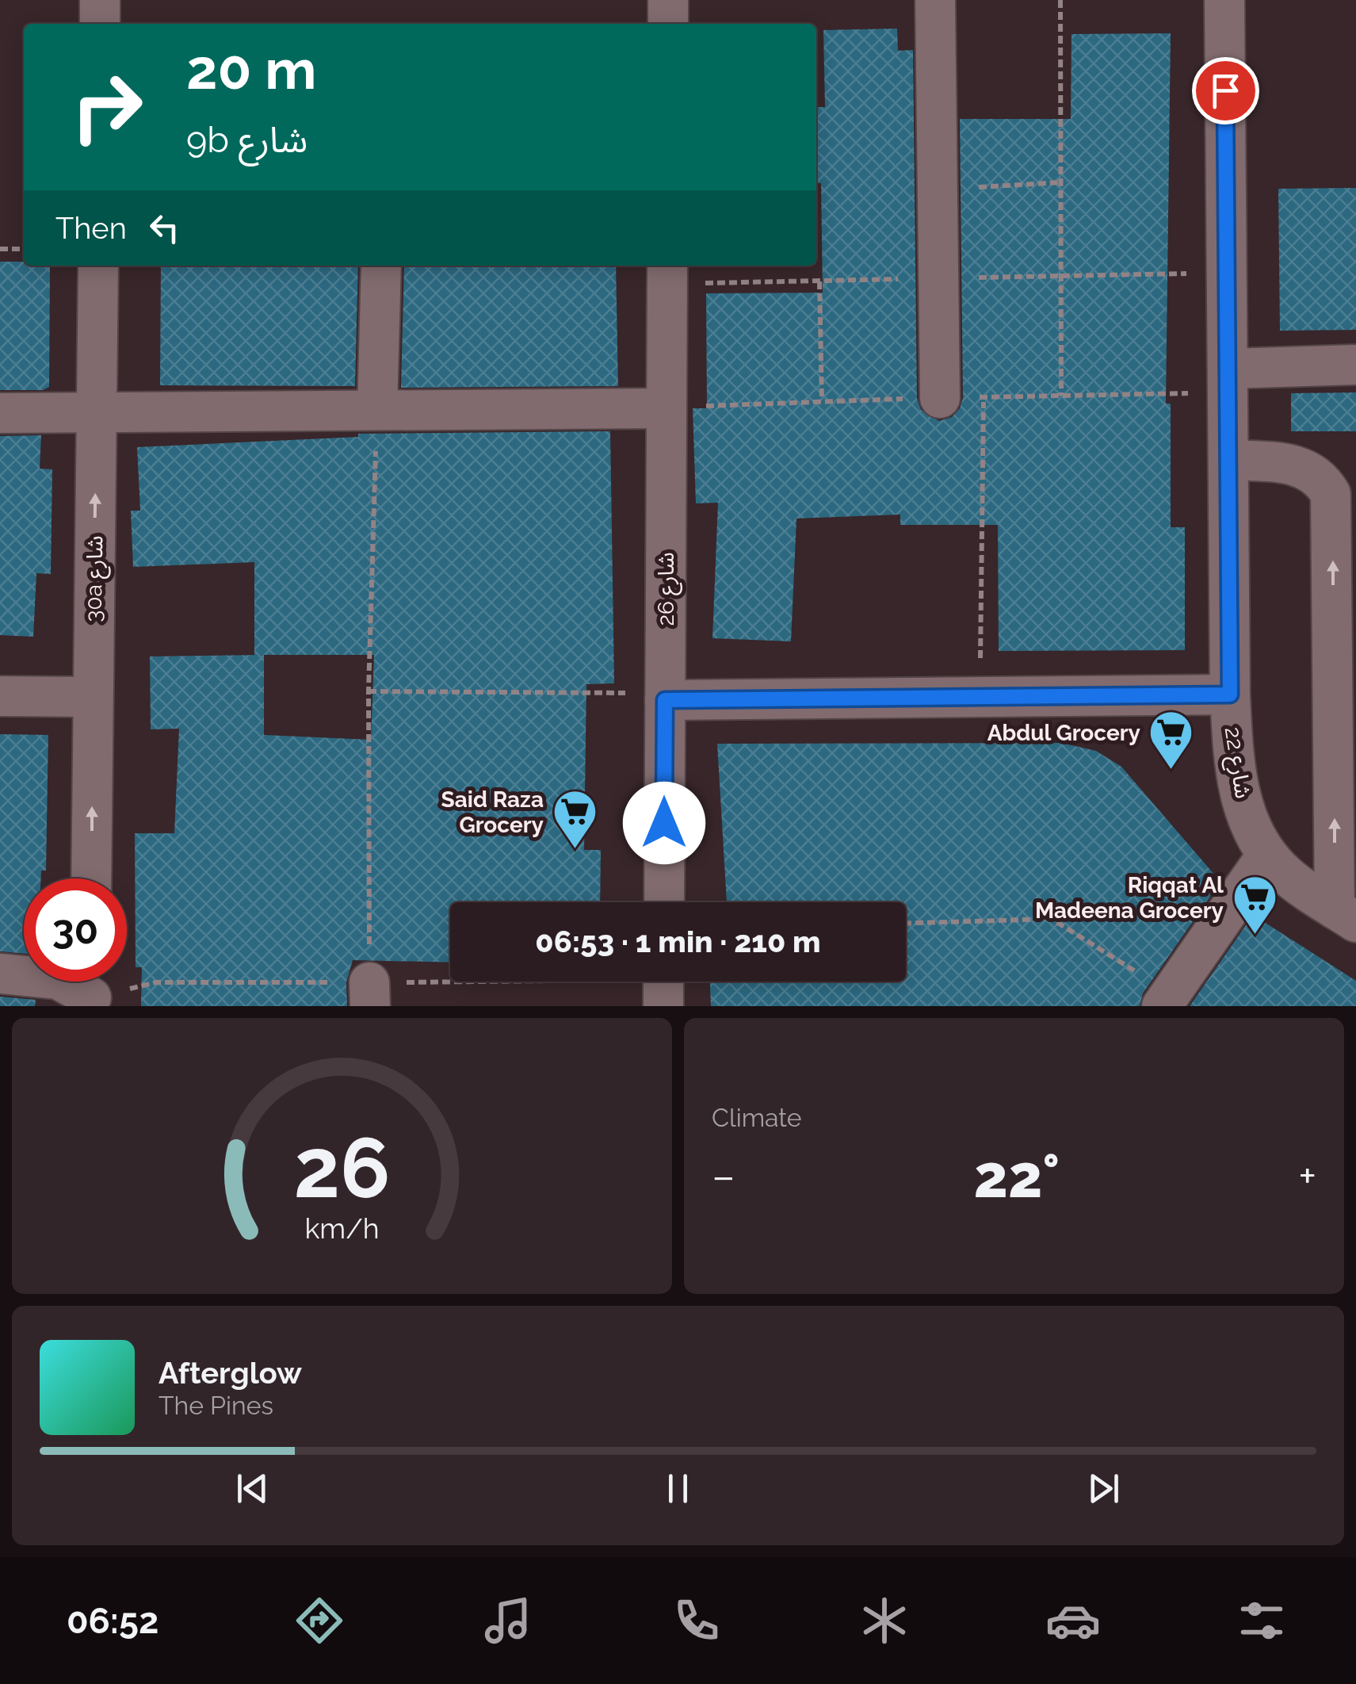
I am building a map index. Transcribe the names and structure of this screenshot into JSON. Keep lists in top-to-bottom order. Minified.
{"streets":{"street":["30a شارع","شارع 26","شارع 22"]},"one_way":["30a شارع"],"places":{"supermarket":["Abdul Grocery","Said Raza Grocery","Riqqat Al Madeena Grocery"]},"page":{"turn":["20 m","9b شارع"],"then":"Then","limit":"30","trip":"06:53 · 1 min · 210 m","tile":"Climate","heat":["−","22°","+"],"song":["Afterglow","The Pines"],"tabs":"06:52","gauge":["26","km/h"]}}
